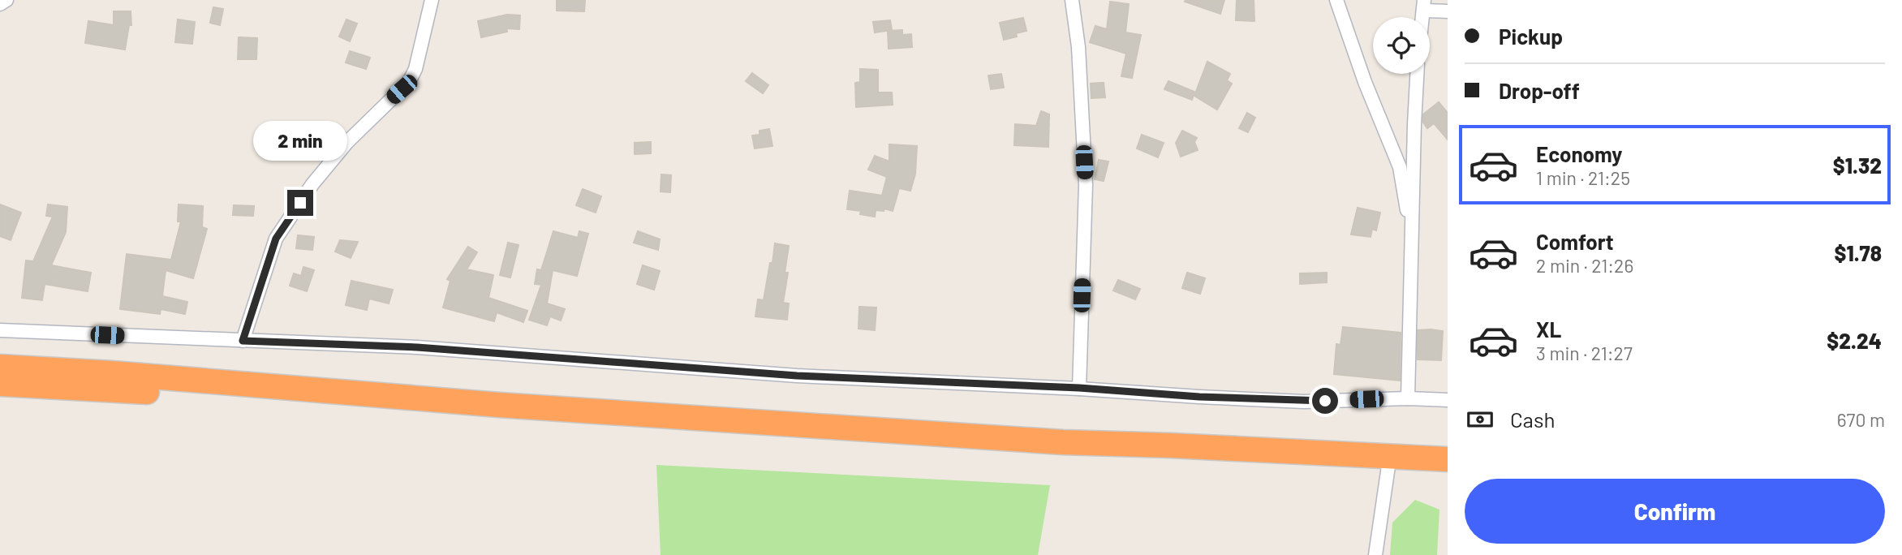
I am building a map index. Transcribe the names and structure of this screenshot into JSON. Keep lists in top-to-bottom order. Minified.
{"page":{"banner":["Pickup","Drop-off"],"bubble":"2 min","list":[{"name":"Economy","note":"1 min · 21:25","value":"$1.32"},{"name":"Comfort","note":"2 min · 21:26","value":"$1.78"},{"name":"XL","note":"3 min · 21:27","value":"$2.24"}],"pay":["Cash","670 m"],"buttons":"Confirm"}}
